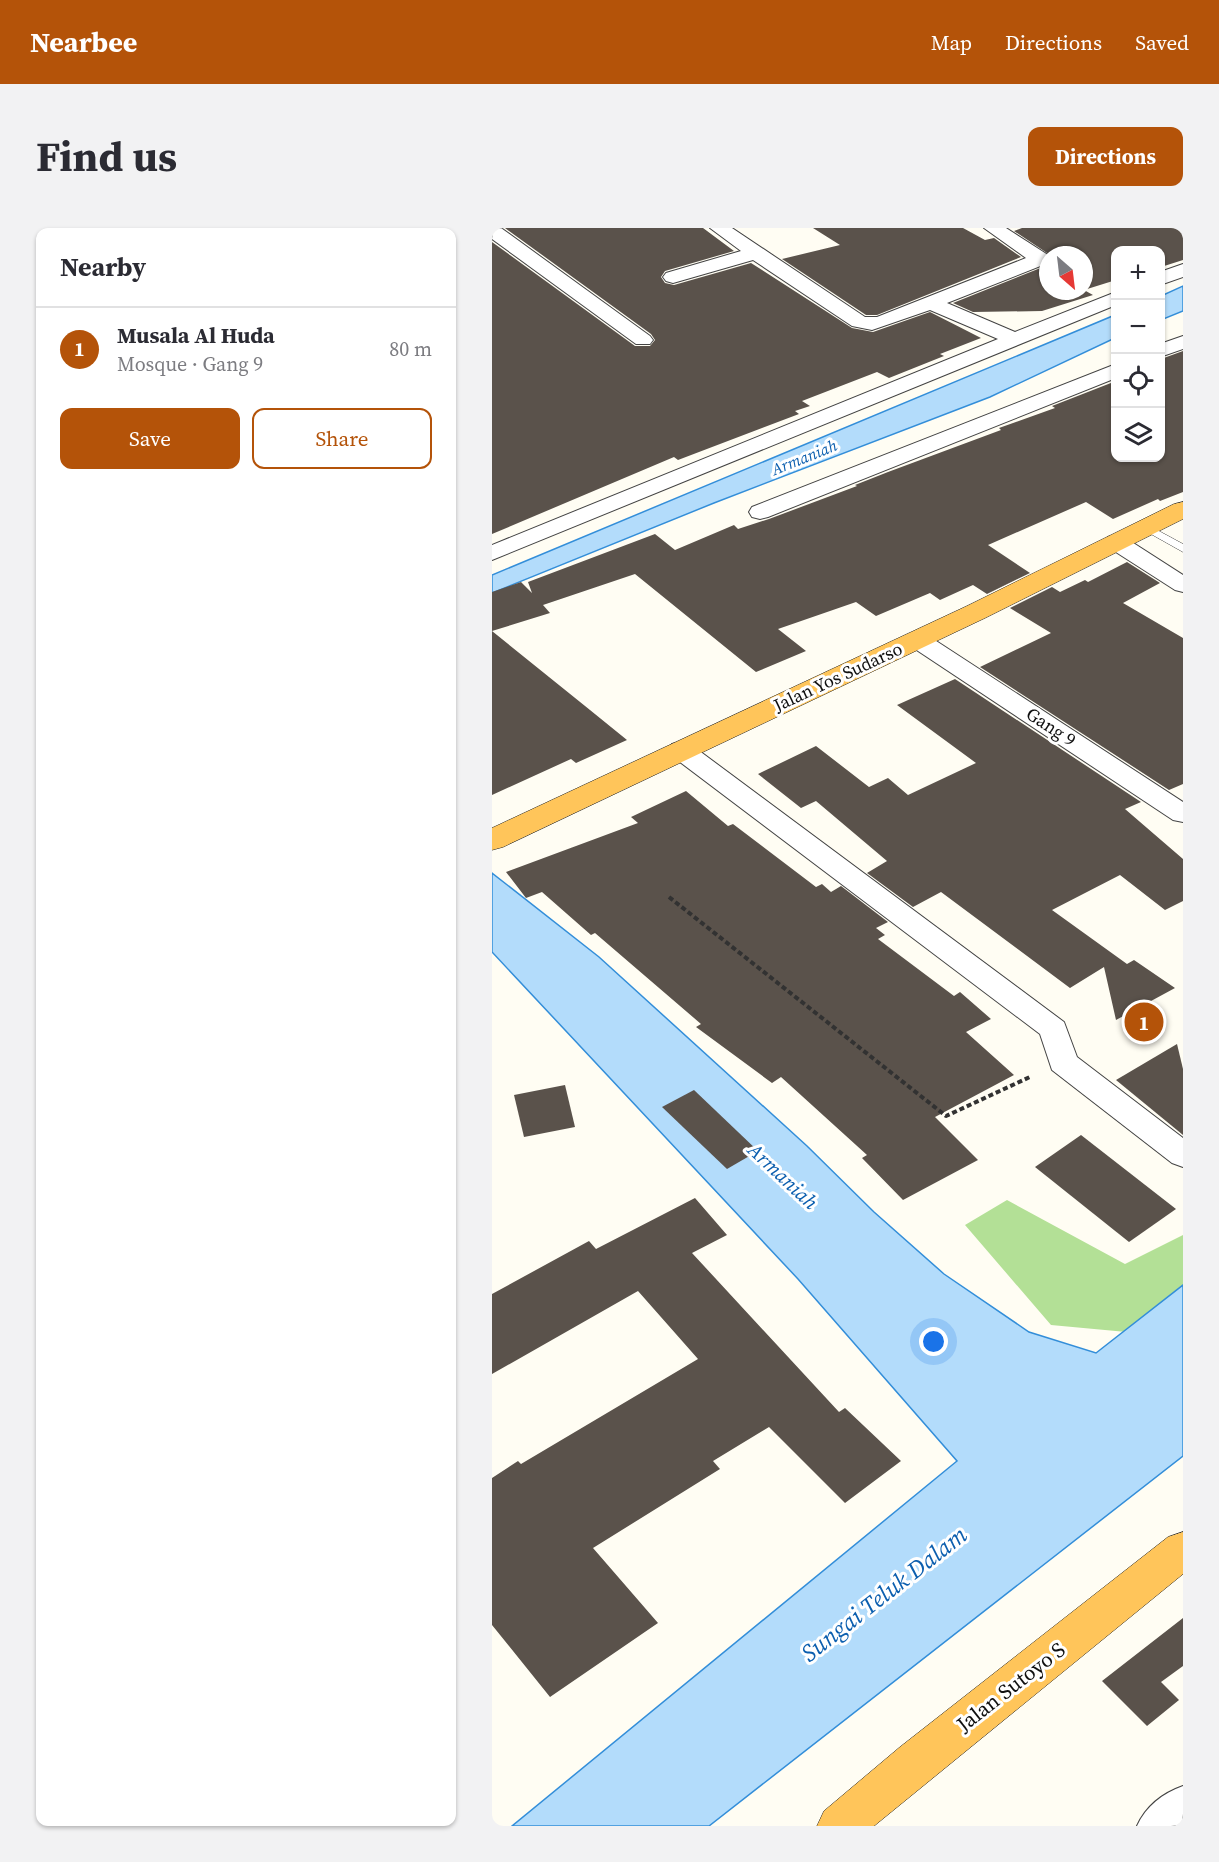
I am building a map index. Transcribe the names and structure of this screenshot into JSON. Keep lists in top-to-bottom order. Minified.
{"streets":{"highway":["Jalan Yos Sudarso","Jalan Sutoyo S"],"street":["Gang 9"]},"crossings":[["Jalan Yos Sudarso","Gang 9"]],"water":["Armaniah","Sungai Teluk Dalam"],"north":"bottom right","page":{"header":"Nearbee","nav":["Map","Directions","Saved"],"title":"Find us","buttons":["Directions",["Save","Share"]],"heading":"Nearby","map_buttons":["+","−"],"list":[{"mark":"1","name":"Musala Al Huda","note":"Mosque · Gang 9","value":"80 m"}],"pins":"1"}}
